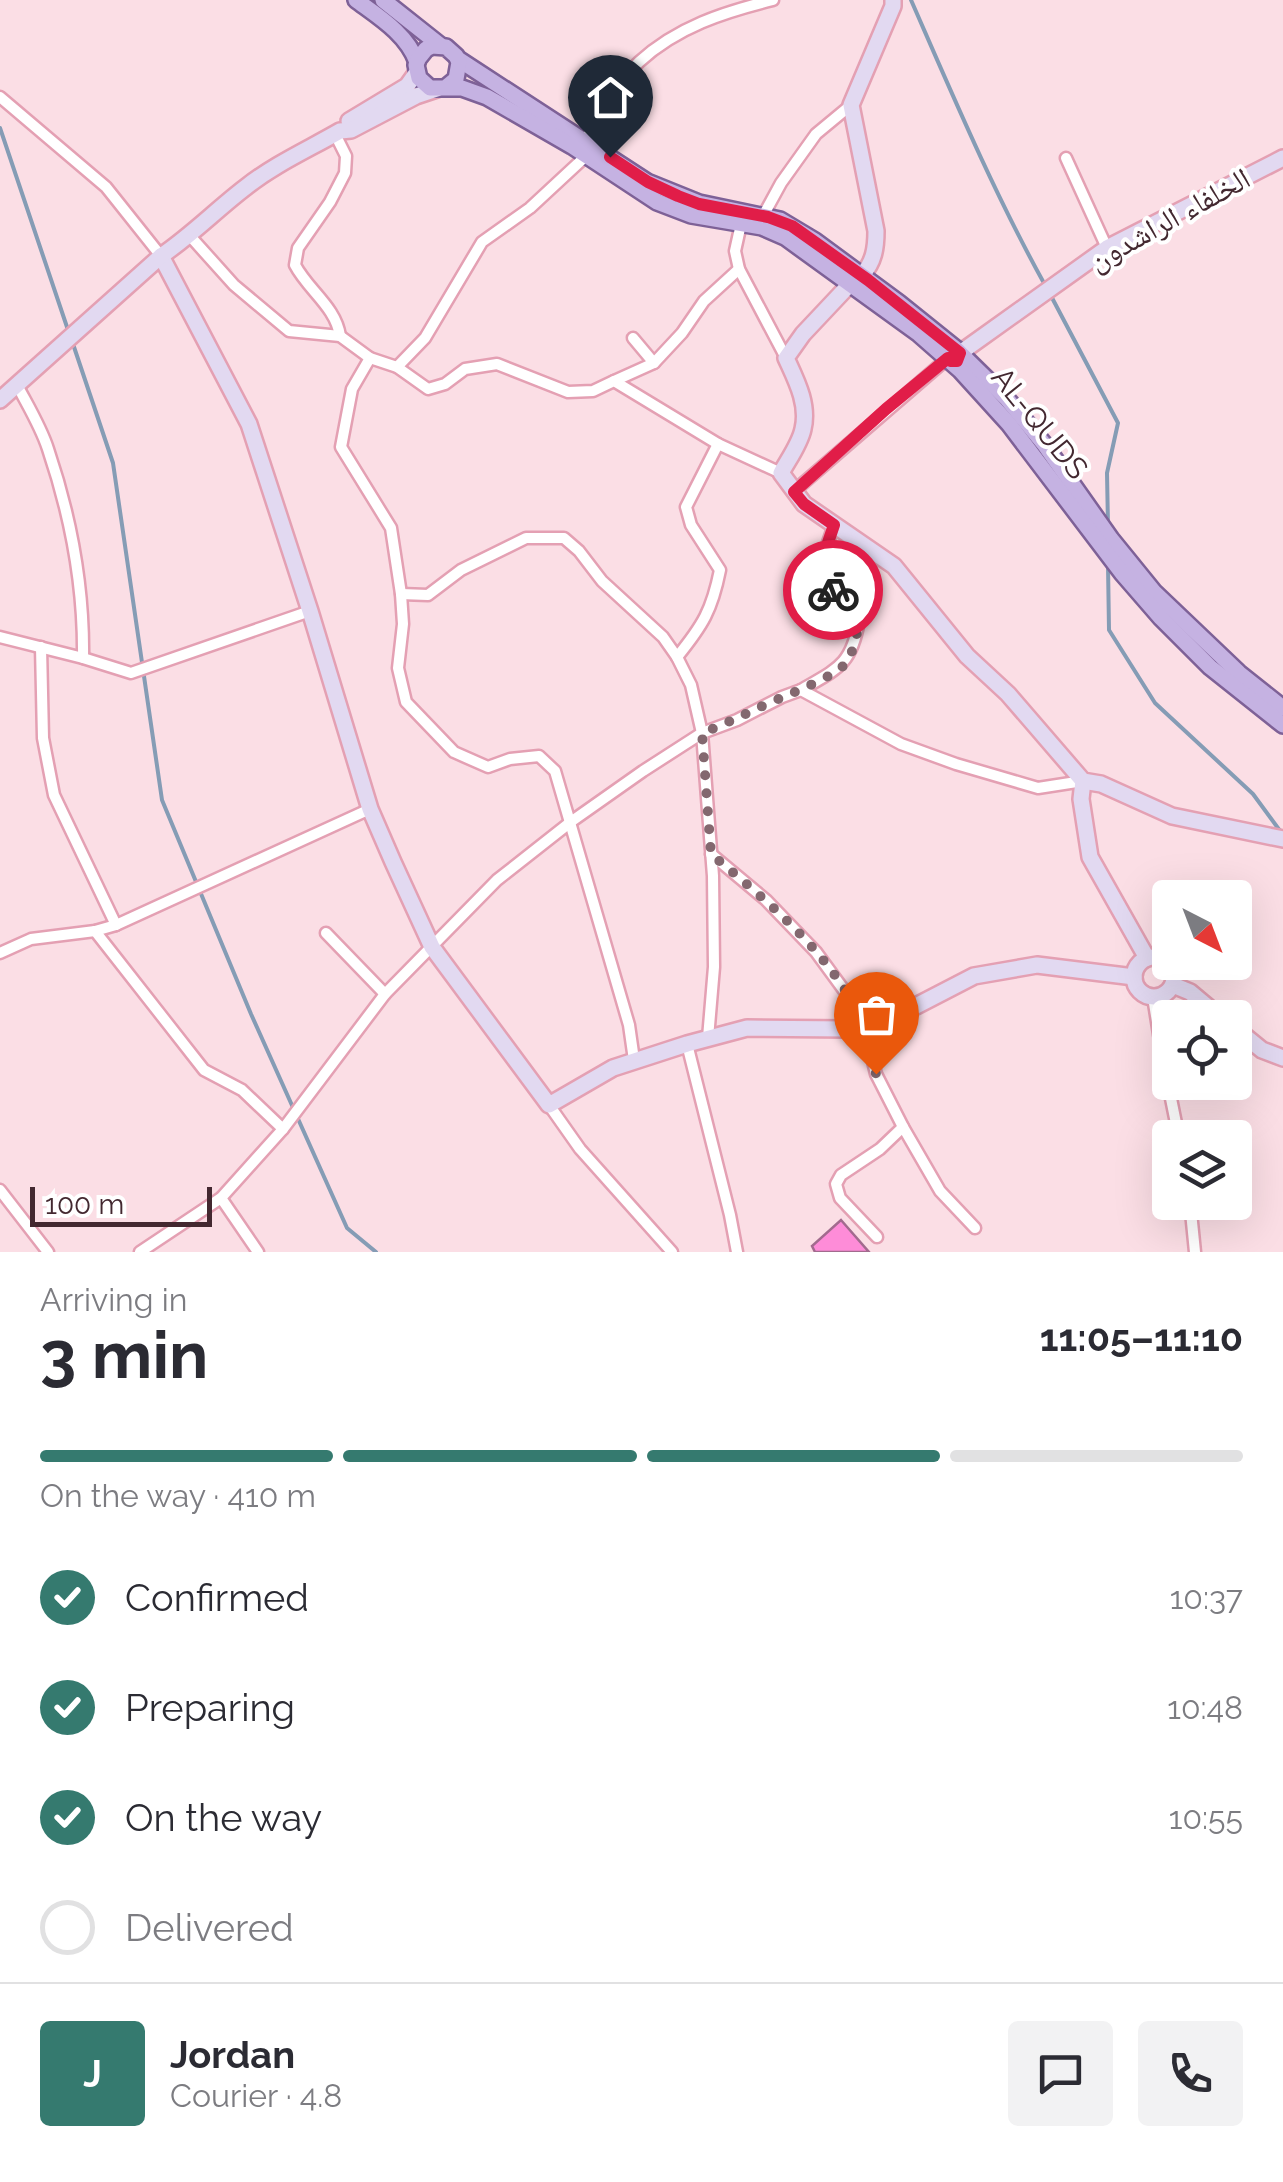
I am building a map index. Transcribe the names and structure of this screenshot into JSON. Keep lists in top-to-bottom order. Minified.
{"streets":{"main road":["AL-QUDS"],"street":["الخلفاء الراشدون"]},"crossings":[["الخلفاء الراشدون","AL-QUDS"]],"scale_bar":"100 m","north":"bottom right","page":{"scale":"100 m","heading":["3 min","Arriving in","11:05–11:10"],"panel":["Jordan","Courier · 4.8"],"bar":"On the way · 410 m","list":[["Confirmed","10:37"],["Preparing","10:48"],["On the way","10:55"],"Delivered"],"round":"J"}}
